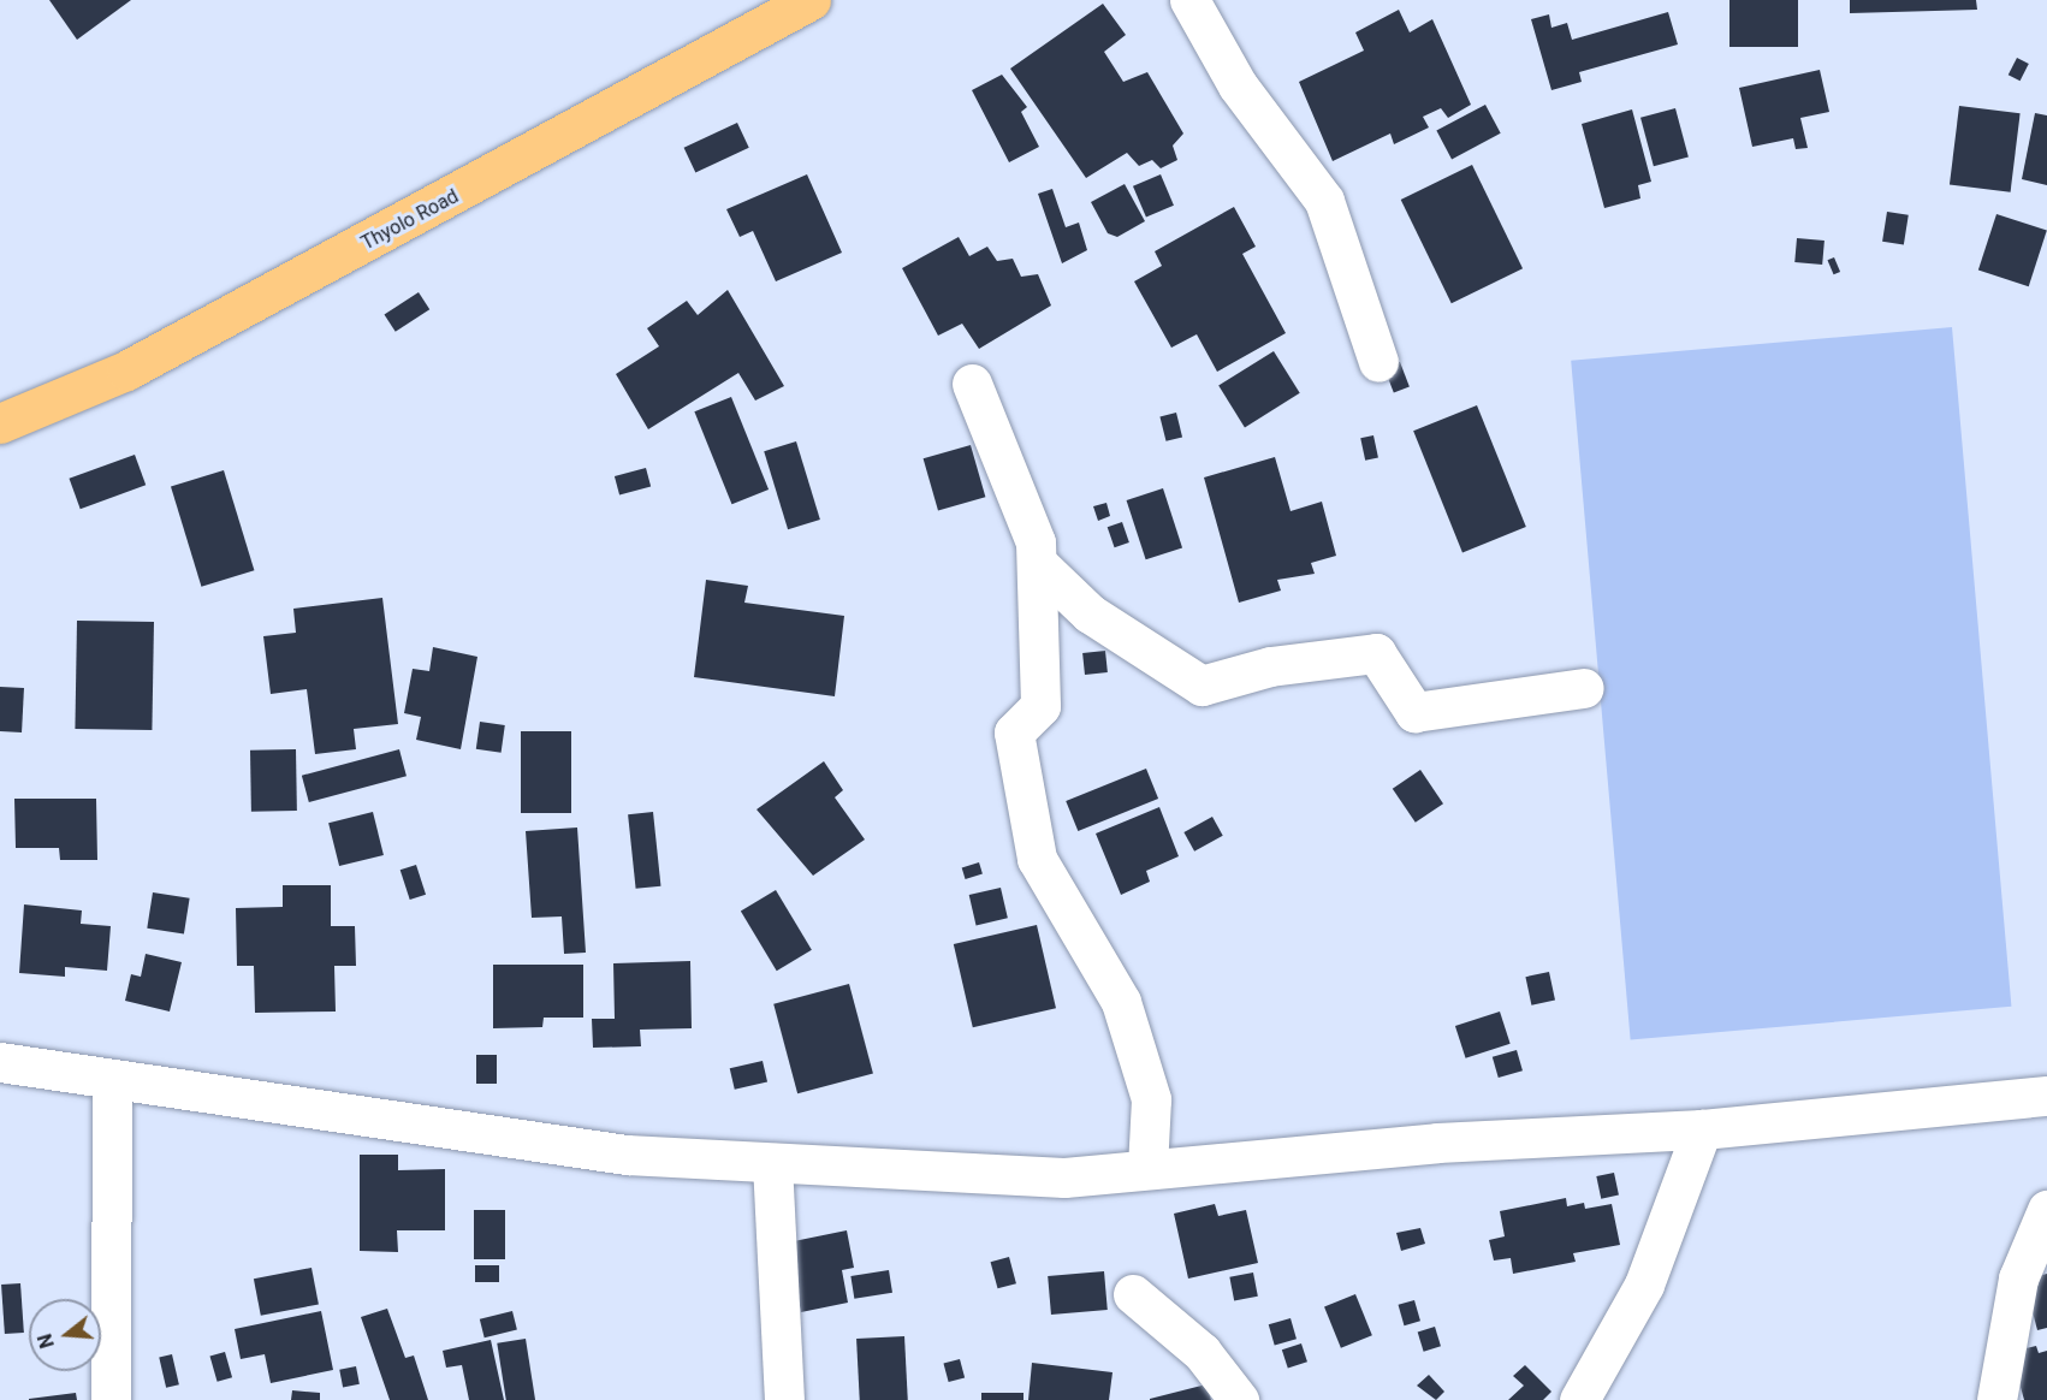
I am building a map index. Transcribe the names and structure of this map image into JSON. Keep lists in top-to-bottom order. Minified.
{"streets":{"highway":["Thyolo Road"]},"north":"left"}
